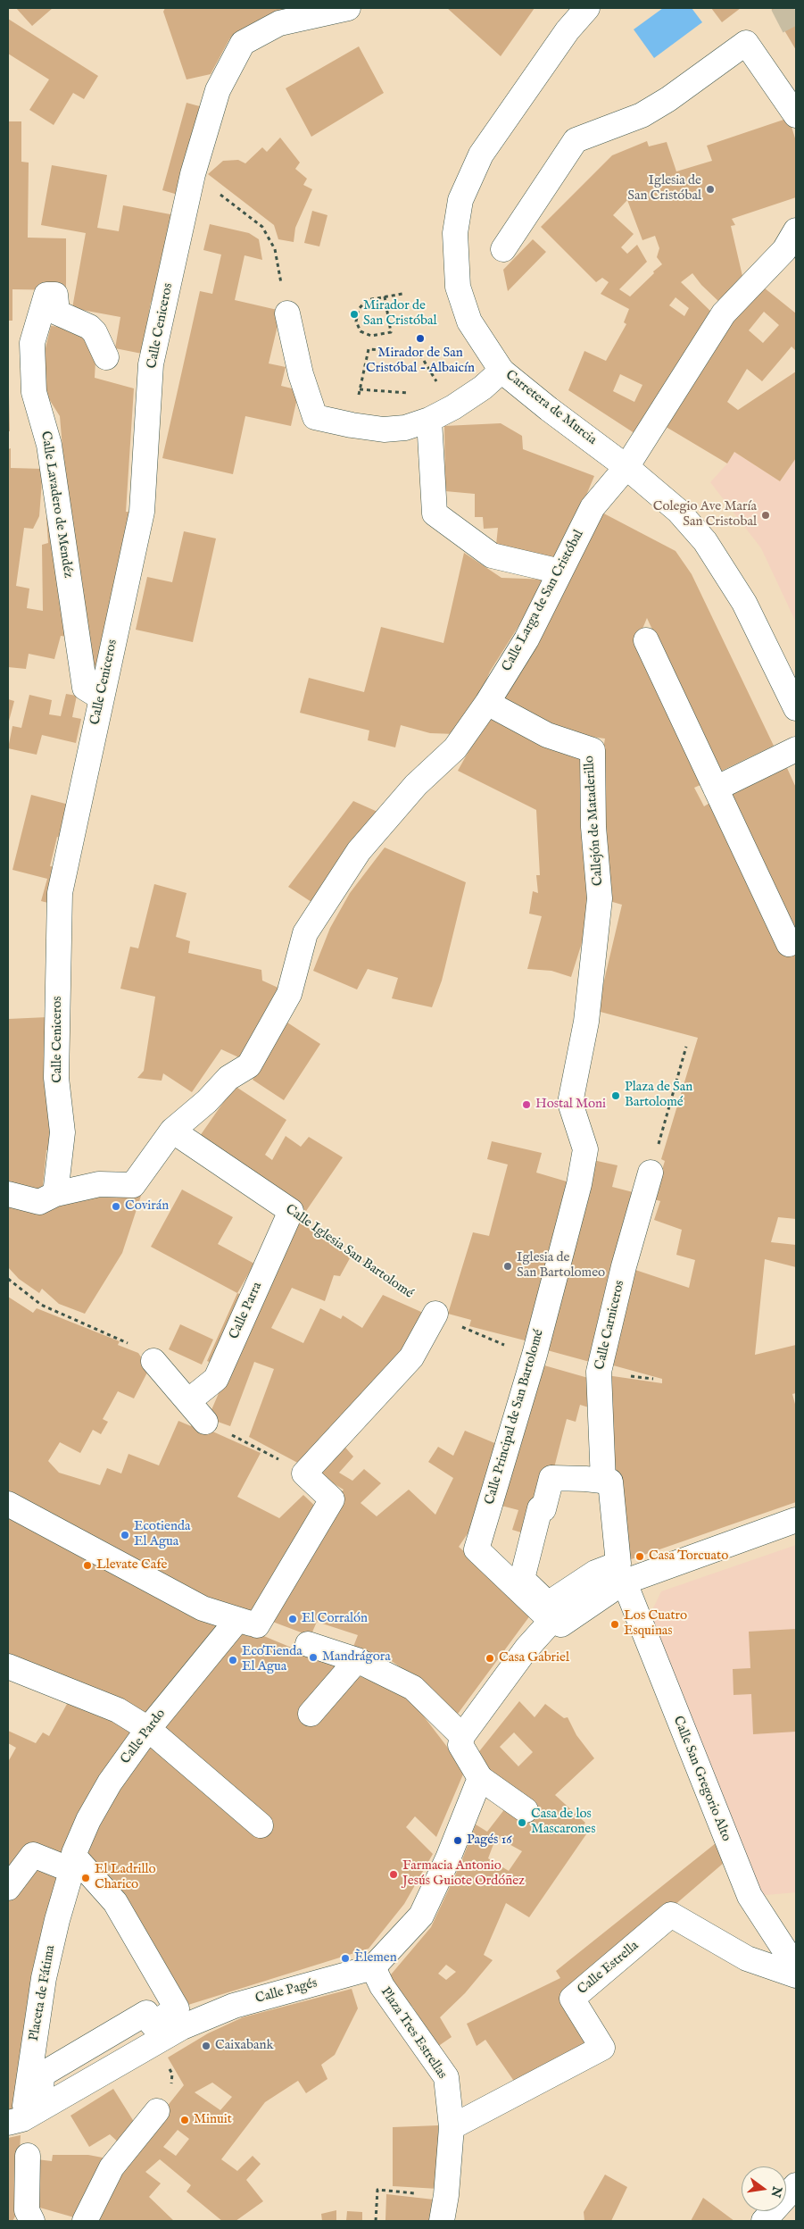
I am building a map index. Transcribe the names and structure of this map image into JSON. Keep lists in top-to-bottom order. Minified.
{"streets":{"street":["Calle Ceniceros","Carretera de Murcia","Calle Lavadero de Mendéz","Calle Larga de San Cristóbal","Callejón de Mataderillo","Calle Iglesia San Bartolomé","Calle Parra","Calle Carniceros","Calle Principal de San Bartolomé","Calle Pardo","Calle San Gregorio Alto","Calle Estrella","Calle Pagés","Placeta de Fátima","Plaza Tres Estrellas"]},"crossings":[["Calle Ceniceros","Calle Lavadero de Mendéz"],["Calle Ceniceros","Calle Larga de San Cristóbal"],["Carretera de Murcia","Calle Larga de San Cristóbal"],["Calle Larga de San Cristóbal","Callejón de Mataderillo"],["Calle Larga de San Cristóbal","Calle Iglesia San Bartolomé"],["Callejón de Mataderillo","Calle Principal de San Bartolomé"],["Calle Iglesia San Bartolomé","Calle Parra"],["Calle Iglesia San Bartolomé","Calle Principal de San Bartolomé"],["Calle Pardo","Placeta de Fátima"],["Calle Estrella","Plaza Tres Estrellas"],["Calle Pagés","Plaza Tres Estrellas"]],"places":["Iglesia de San Cristóbal","Mirador de San Cristóbal","Mirador de San Cristóbal - Albaicín","Colegio Ave María San Cristobal","Plaza de San Bartolomé","Hostal Moni","Covirán","Iglesia de San Bartolomeo","Ecotienda El Agua","Casa Torcuato","Llevate Cafe","El Corralón","Los Cuatro Esquinas","Mandrágora","Casa Gabriel","EcoTienda El Agua","Casa de los Mascarones","Pagés 16","Farmacia Antonio Jesús Guiote Ordóñez","El Ladrillo Charico","Èlemen","Caixabank","Minuit"],"north":"right"}
